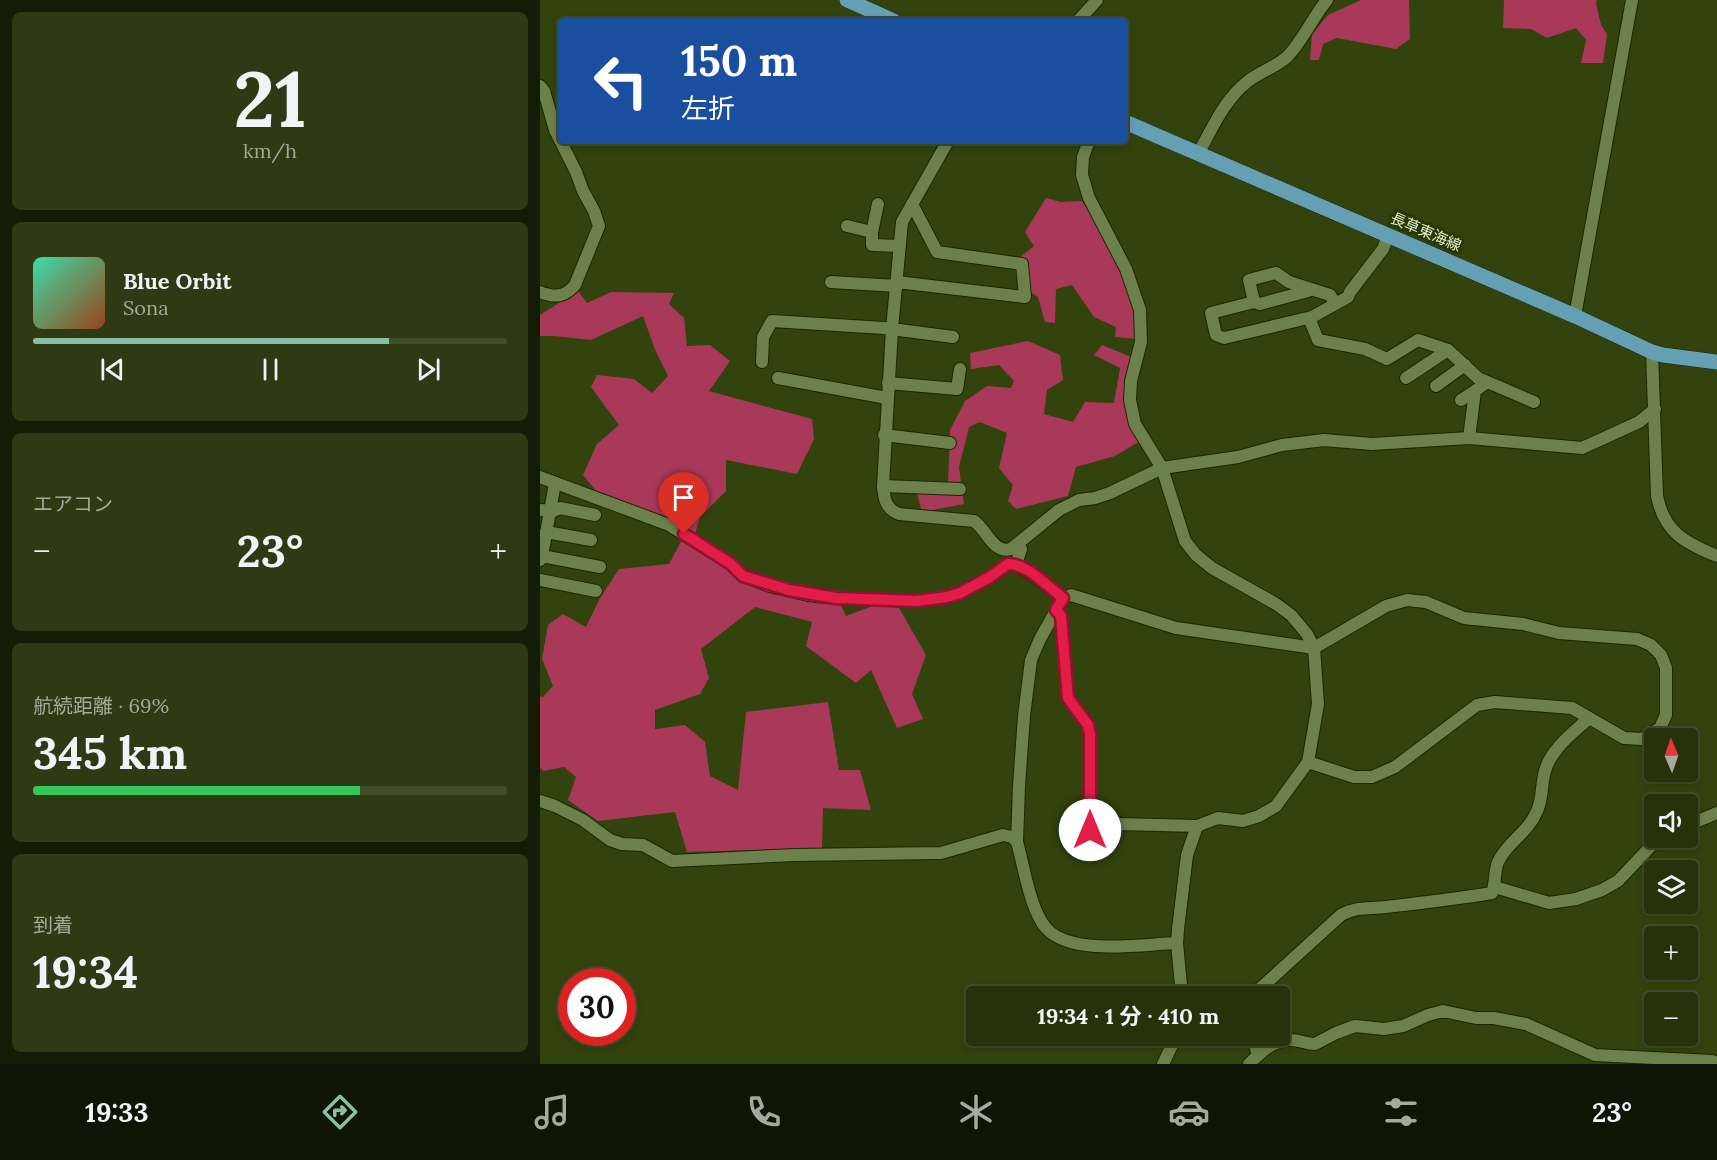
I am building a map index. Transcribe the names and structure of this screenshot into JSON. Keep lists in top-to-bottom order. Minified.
{"streets":{"main road":["長草東海線"]},"north":"top","page":{"tile":[["21","km/h"],"エアコン",["航続距離 · 69%","345 km"],["到着","19:34"]],"turn":["150 m","左折"],"song":["Blue Orbit","Sona"],"heat":["−","23°","+"],"map_buttons":["+","−"],"limit":"30","trip":"19:34 · 1 分 · 410 m","tabs":["19:33","23°"]}}
